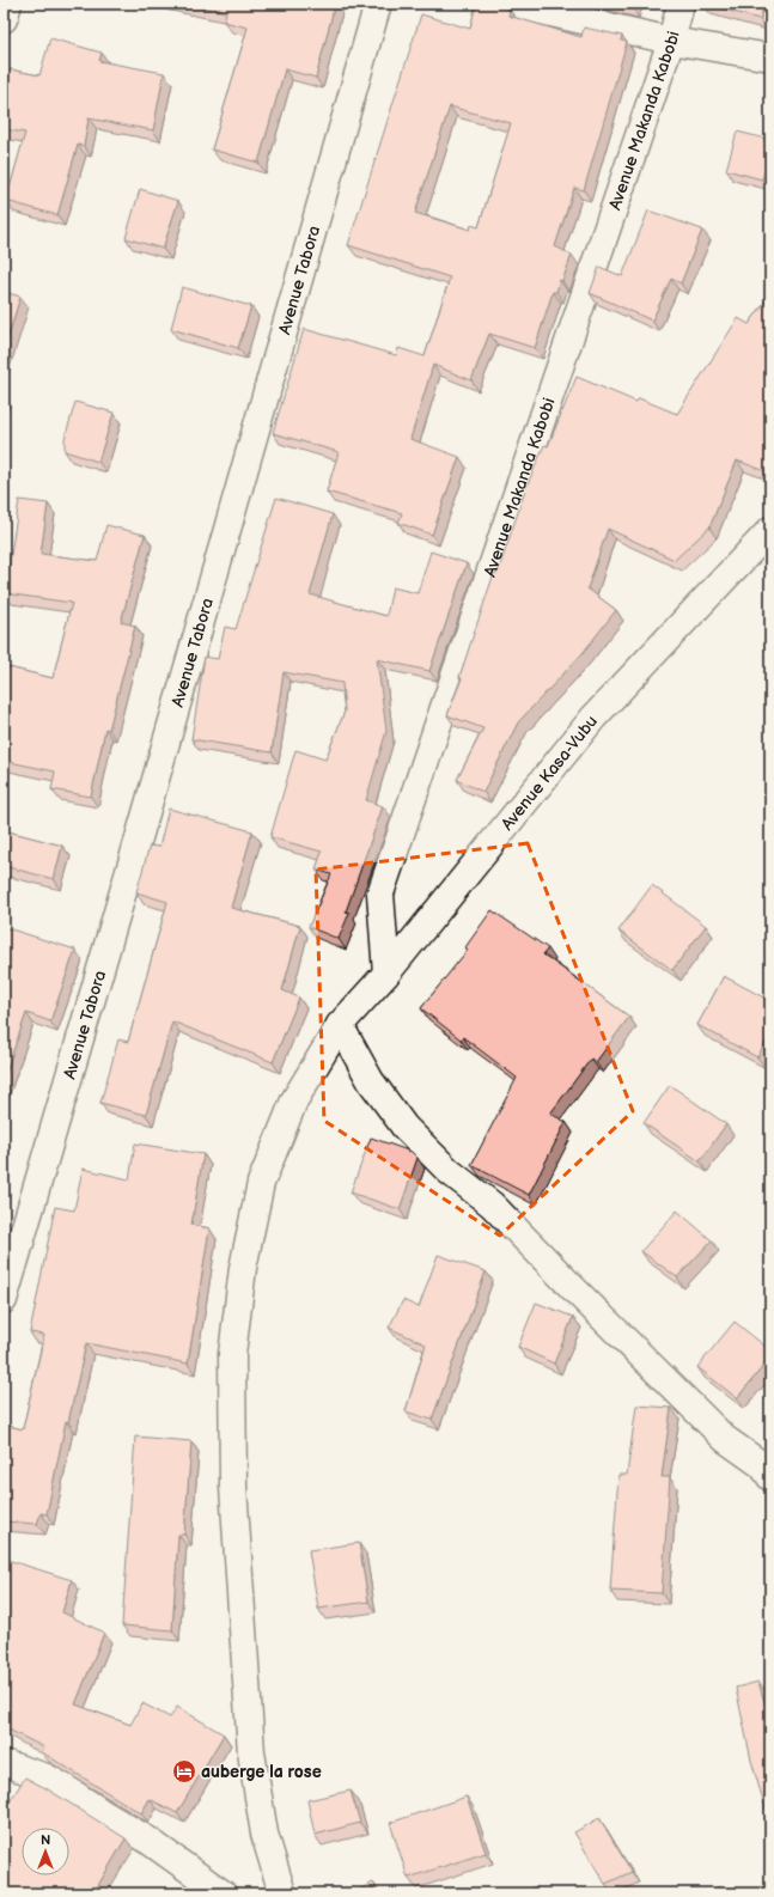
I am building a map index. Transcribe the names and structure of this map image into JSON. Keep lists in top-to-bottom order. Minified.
{"streets":{"main road":["Avenue Makanda Kabobi","Avenue Tabora","Avenue Kasa-Vubu"]},"crossings":[["Avenue Makanda Kabobi","Avenue Kasa-Vubu"]],"places":{"hotel":["auberge la rose"]},"north":"top"}
